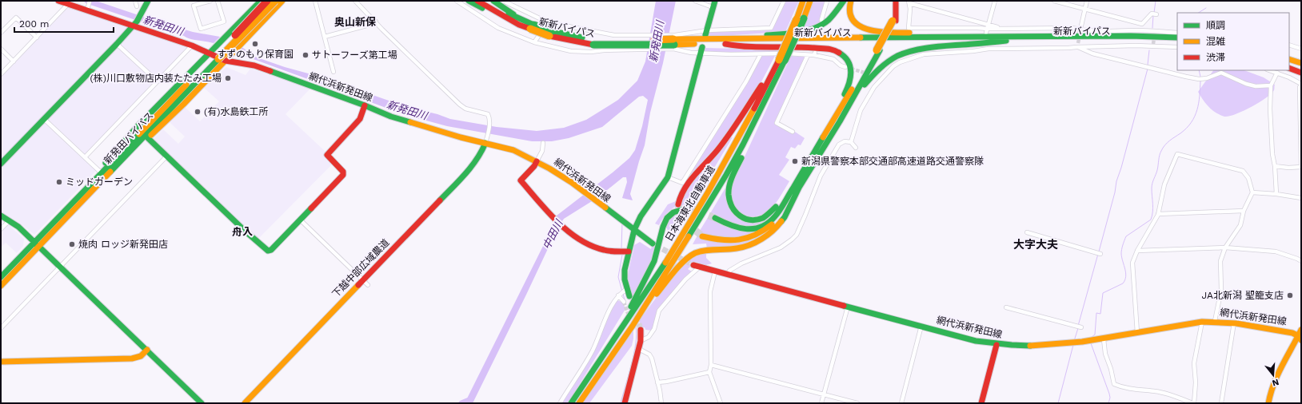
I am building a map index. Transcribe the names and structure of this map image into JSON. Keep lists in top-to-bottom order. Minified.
{"streets":{"main road":["新新バイパス","網代浜新発田線","新発田バイパス","日本海東北自動車道","下越中部広域農道"]},"crossings":[["網代浜新発田線","新発田バイパス"],["網代浜新発田線","下越中部広域農道"]],"districts":["奥山新保","舟入","大字大夫"],"water":["新発田川","中田川"],"places":["すずのもり保育園","サトーフーズ第工場","(株)川口敷物店内装たたみ工場","(有)水島鉄工所","新潟県警察本部交通部高速道路交通警察隊","ミッドガーデン","焼肉 ロッジ新発田店","JA北新潟 聖籠支店"],"legend":["順調","混雑","渋滞"],"scale_bar":"200 m","north":"bottom"}
